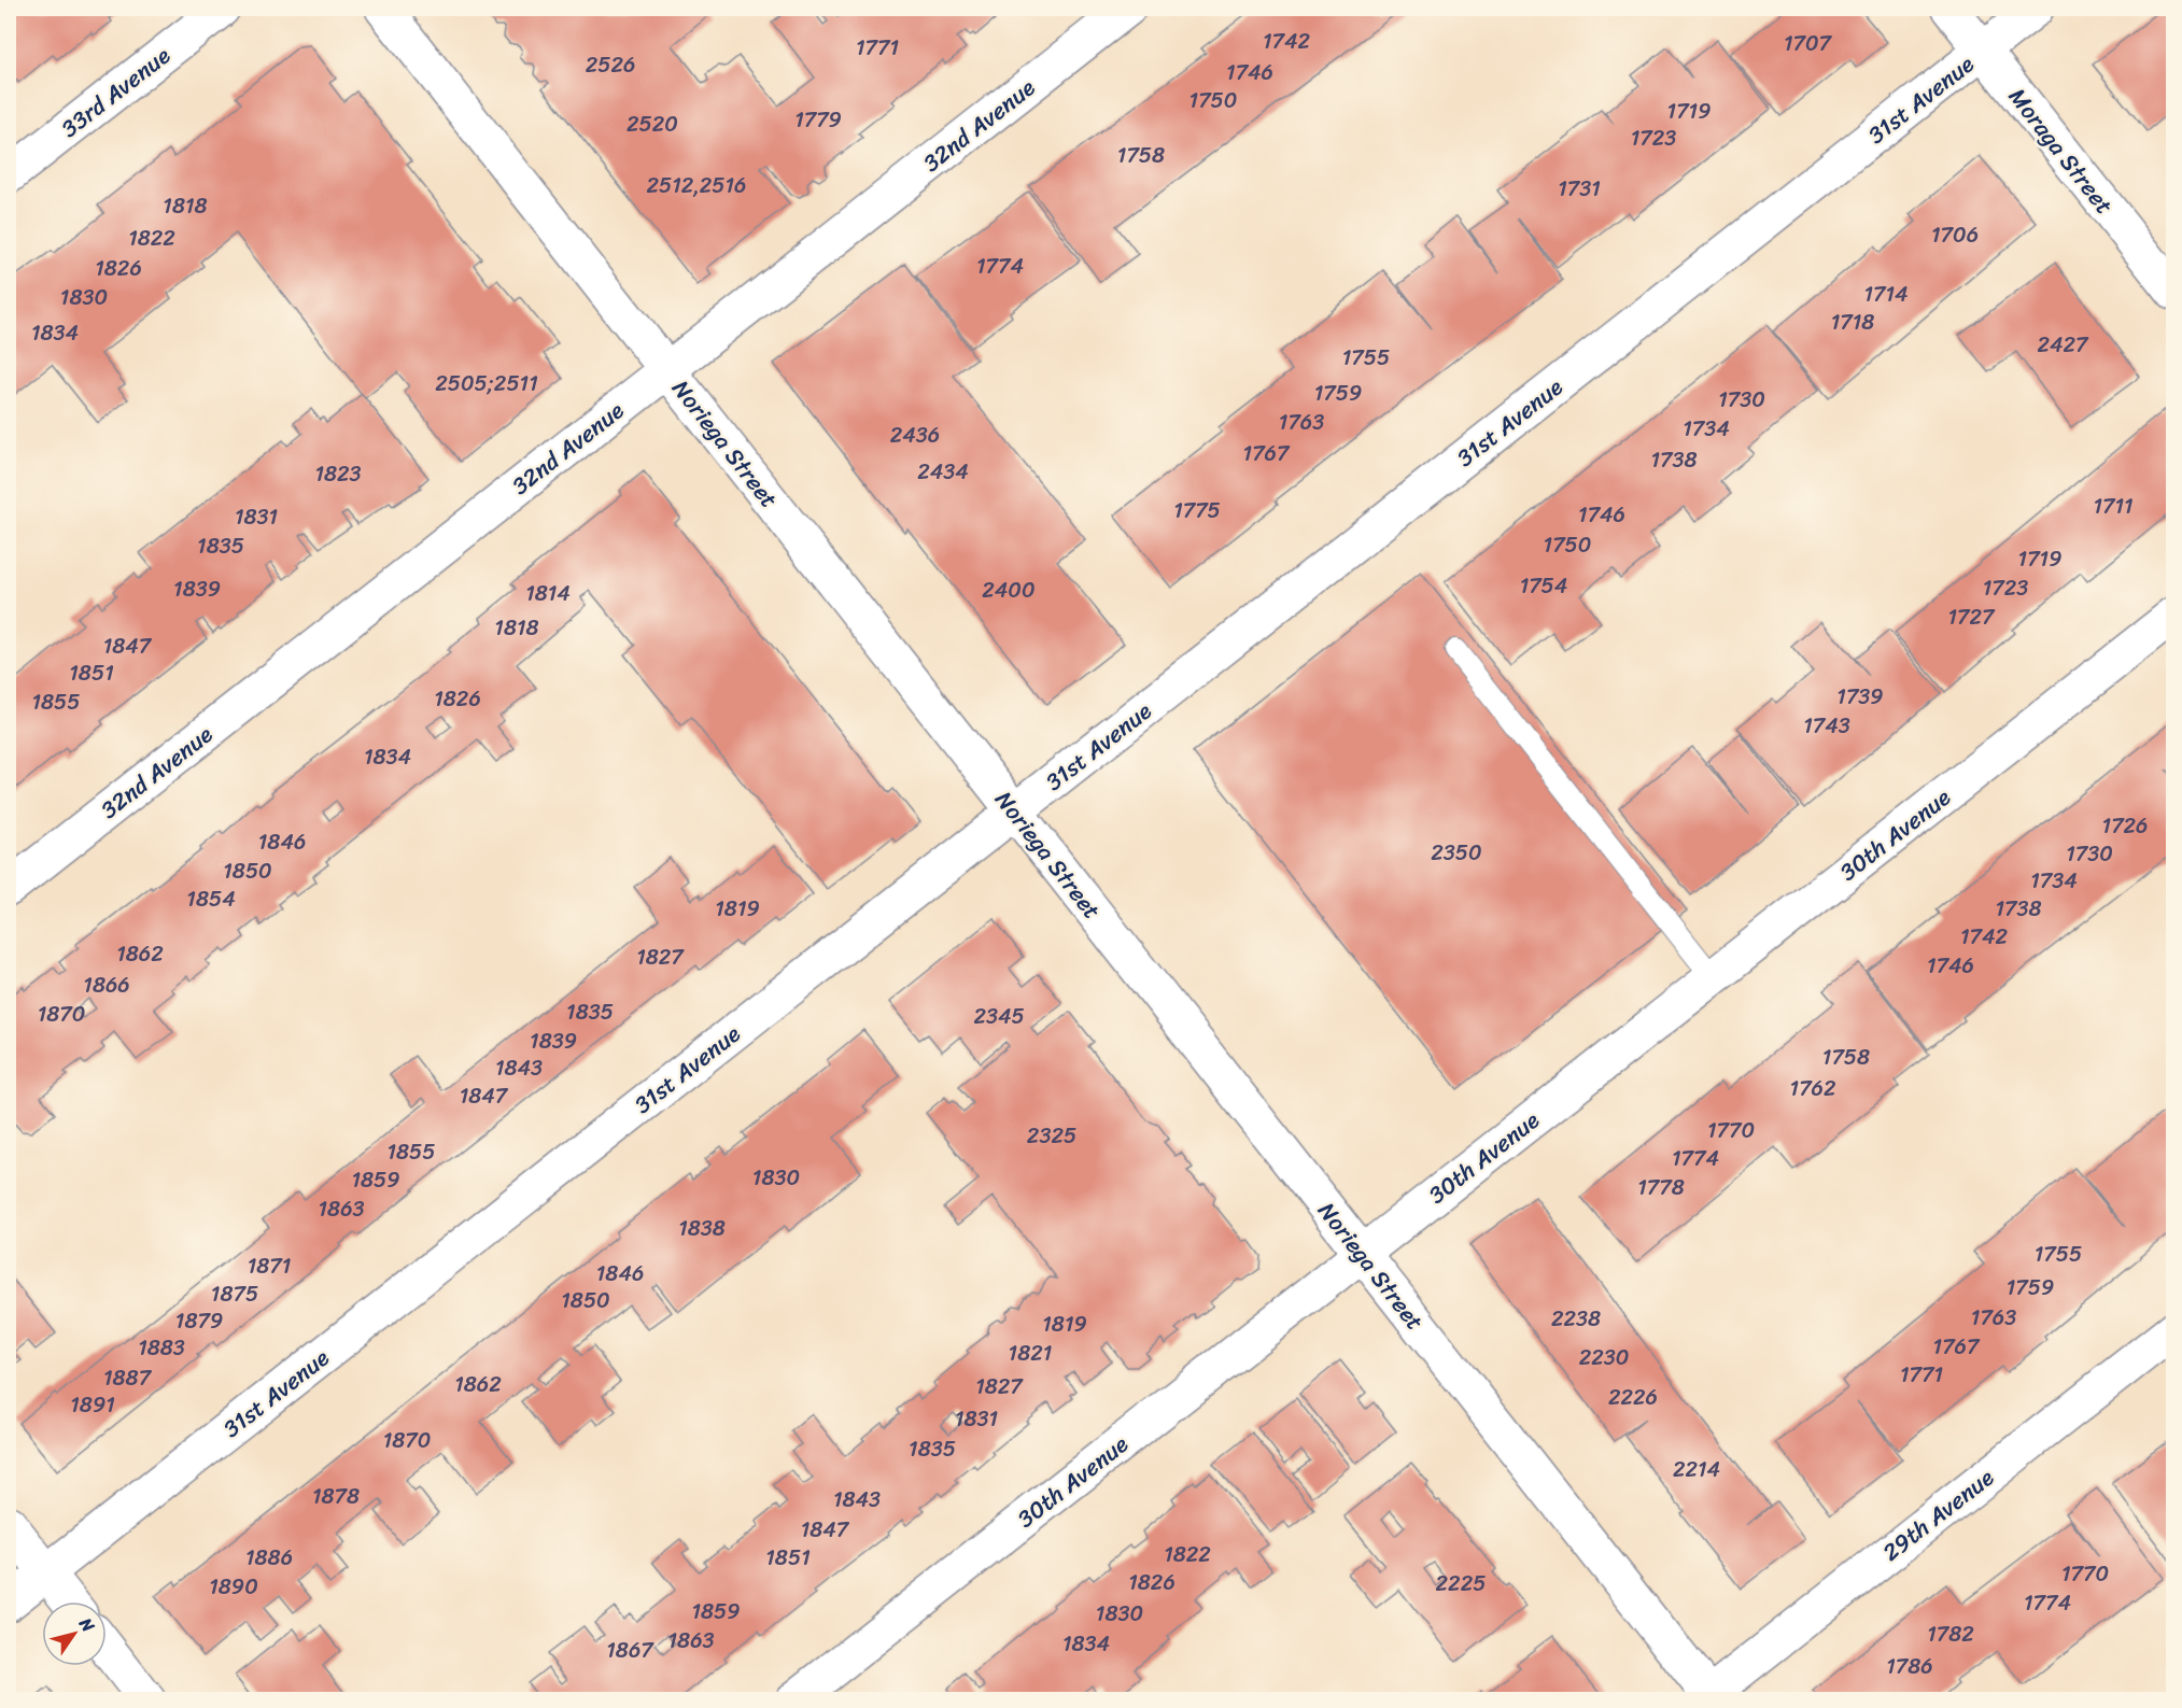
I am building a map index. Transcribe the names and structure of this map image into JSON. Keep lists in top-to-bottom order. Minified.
{"streets":{"street":["33rd Avenue","31st Avenue","32nd Avenue","Moraga Street","Noriega Street","30th Avenue","29th Avenue"]},"crossings":[["31st Avenue","Moraga Street"],["31st Avenue","Noriega Street"],["32nd Avenue","Noriega Street"],["Noriega Street","30th Avenue"],["Noriega Street","29th Avenue"]],"house_numbers":["1742","1707","1771","2526","1746","1750","1719","1779","2520","1723","1758","2512,2516","1731","1818","1706","1822","1774","1826","1714","1830","1718","1834","2427","1755","2505;2511","1759","1730","1763","1734","2436","1767","1738","2434","1823","1711","1775","1746","1831","1750","1835","1719","1754","1723","1839","2400","1814","1727","1818","1847","1851","1739","1826","1855","1743","1834","1726","1846","2350","1730","1850","1734","1854","1819","1738","1742","1862","1827","1746","1866","1835","1870","2345","1839","1758","1843","1762","1847","1770","2325","1855","1774","1830","1859","1778","1863","1838","1755","1871","1846","1759","1875","1850","1763","2238","1879","1819","1767","1883","1821","2230","1771","1887","1862","1827","2226","1891","1831","1870","1835","2214","1878","1843","1847","1822","1886","1851","1770","1826","2225","1890","1774","1859","1830","1782","1863","1834","1867","1786"],"north":"top right"}
